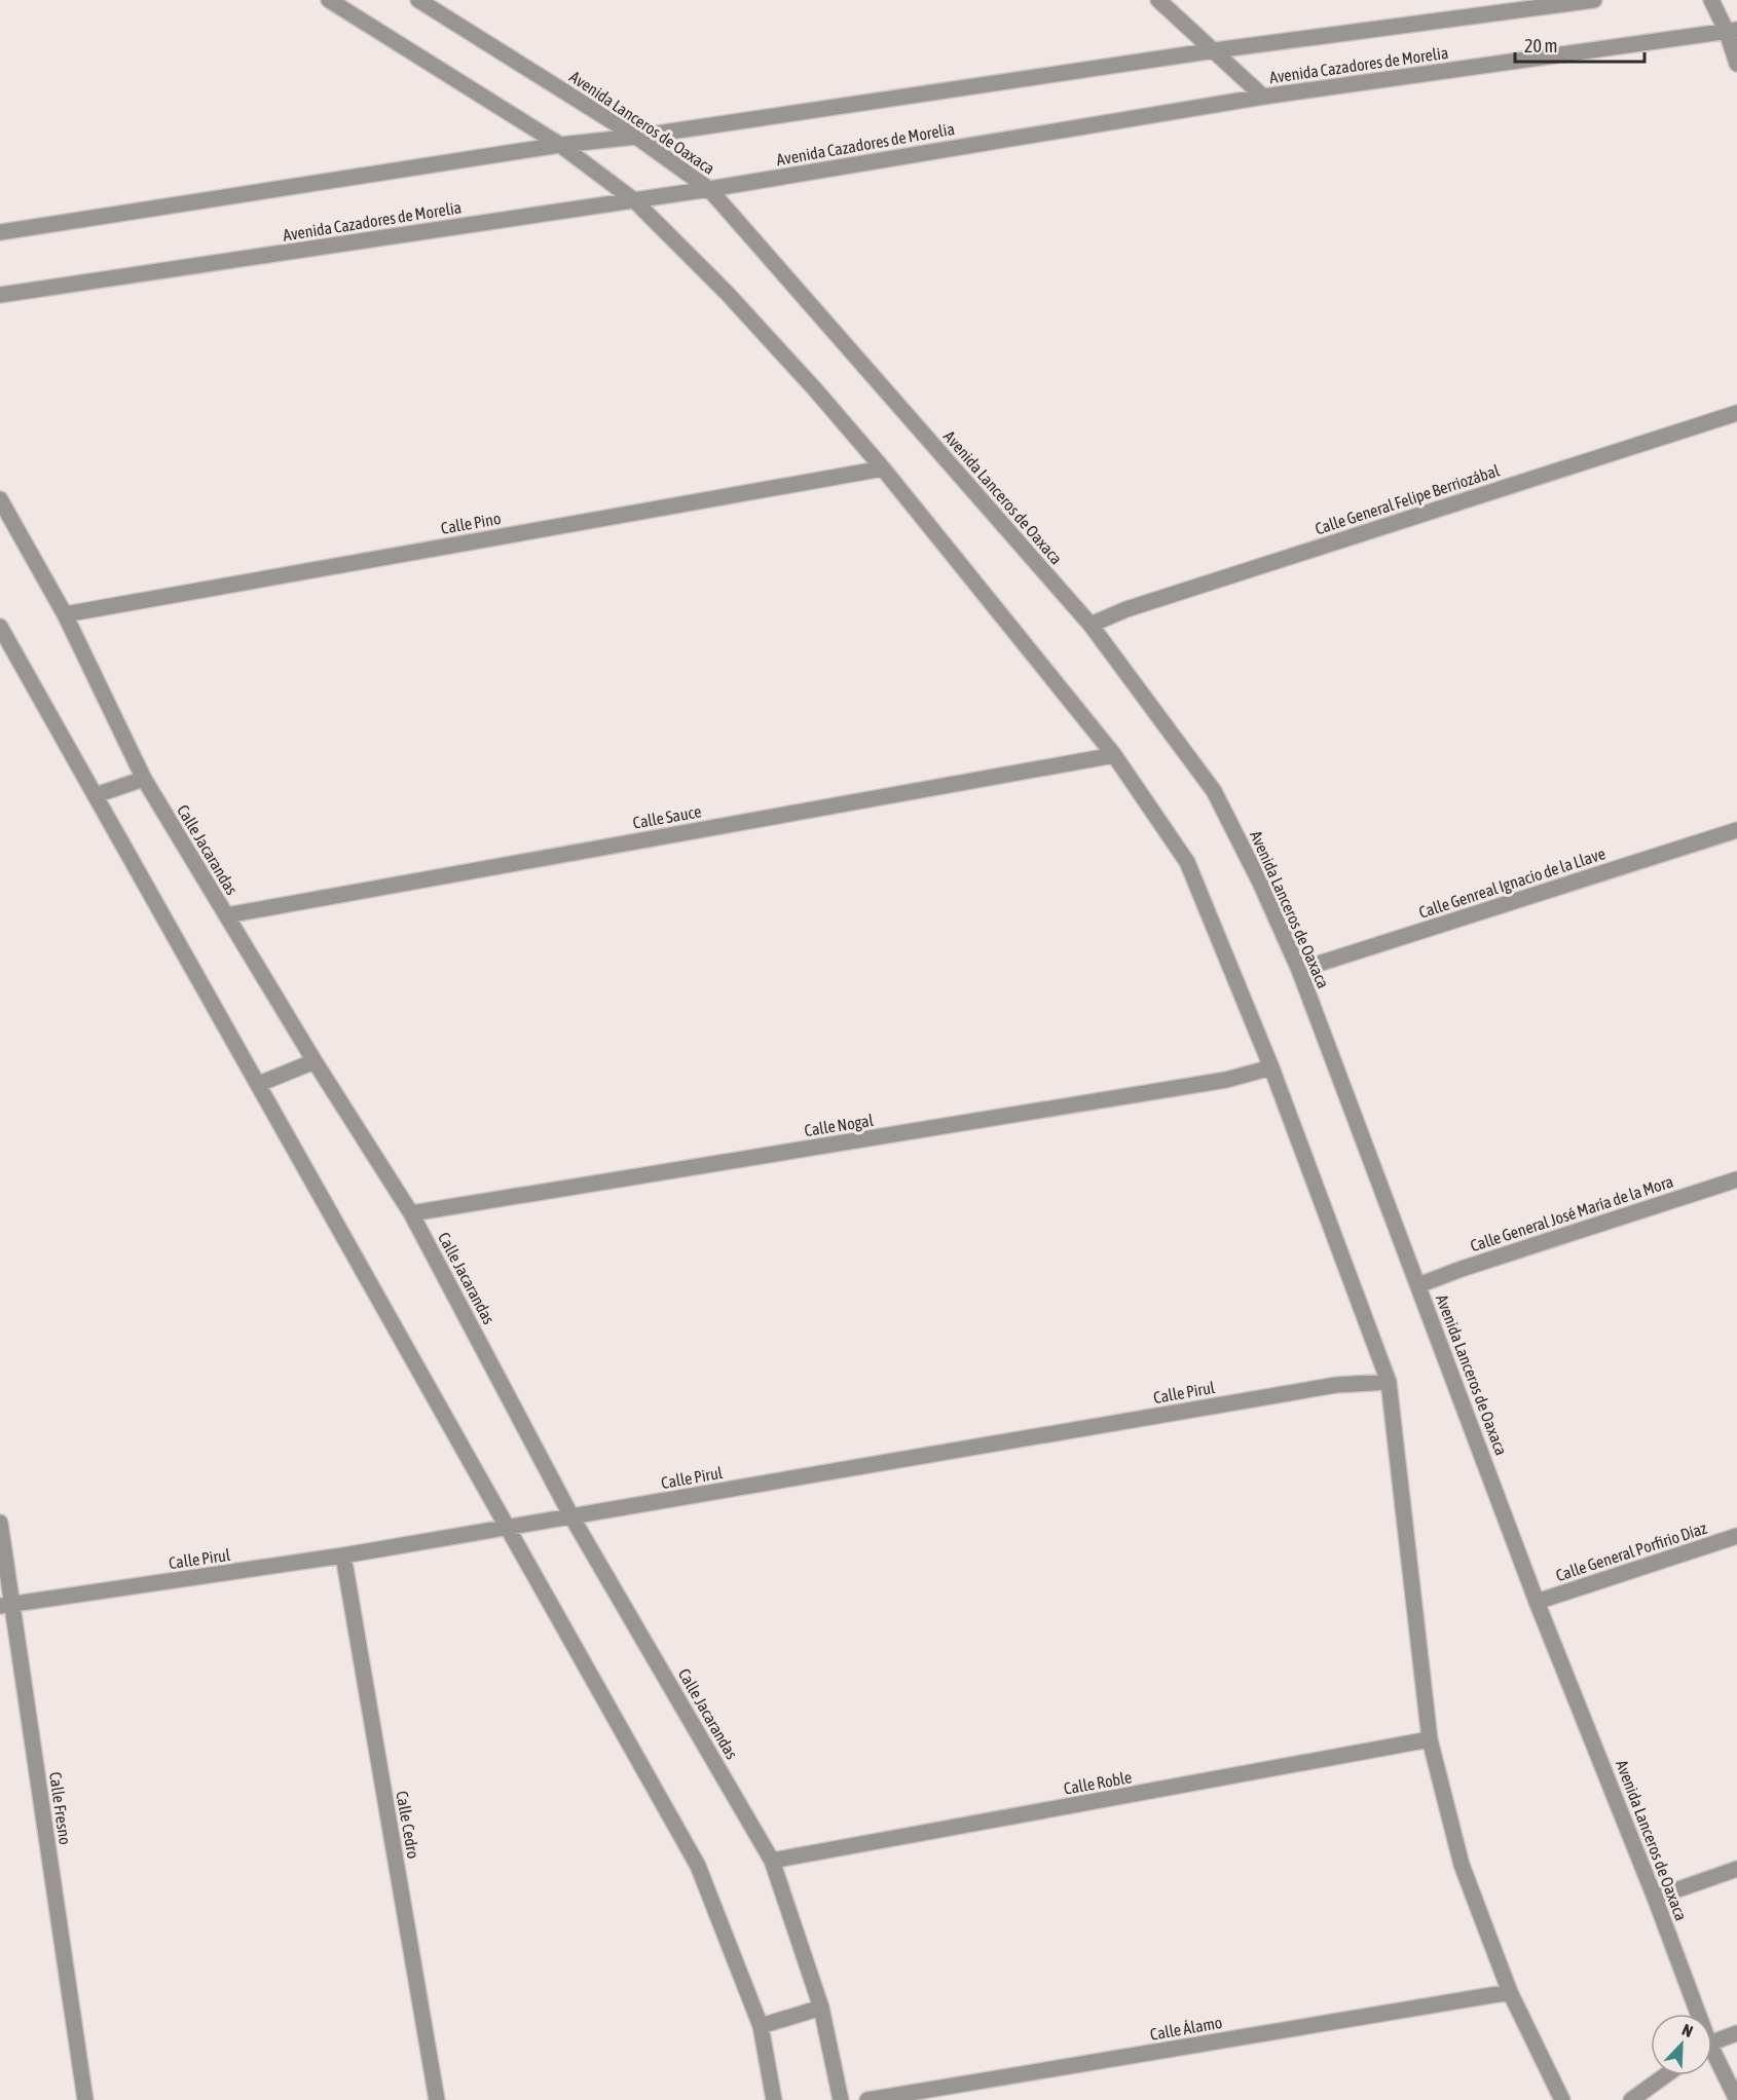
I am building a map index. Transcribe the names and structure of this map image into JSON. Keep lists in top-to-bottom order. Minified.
{"streets":{"street":["Avenida Cazadores de Morelia","Avenida Lanceros de Oaxaca","Calle General Felipe Berriozábal","Calle Pino","Calle Sauce","Calle Jacarandas","Calle Genreal Ignacio de la Llave","Calle Nogal","Calle General José María de la Mora","Calle Pirul","Calle General Porfirio Díaz","Calle Roble","Calle Fresno","Calle Cedro","Calle Álamo"]},"crossings":[["Avenida Cazadores de Morelia","Avenida Lanceros de Oaxaca"],["Avenida Lanceros de Oaxaca","Calle General Felipe Berriozábal"],["Avenida Lanceros de Oaxaca","Calle Genreal Ignacio de la Llave"],["Avenida Lanceros de Oaxaca","Calle General José María de la Mora"],["Avenida Lanceros de Oaxaca","Calle General Porfirio Díaz"],["Calle Pino","Calle Jacarandas"],["Calle Sauce","Calle Jacarandas"],["Calle Jacarandas","Calle Nogal"],["Calle Jacarandas","Calle Pirul"],["Calle Jacarandas","Calle Roble"],["Calle Pirul","Calle Fresno"],["Calle Pirul","Calle Cedro"]],"scale_bar":"20 m","north":"top right"}
